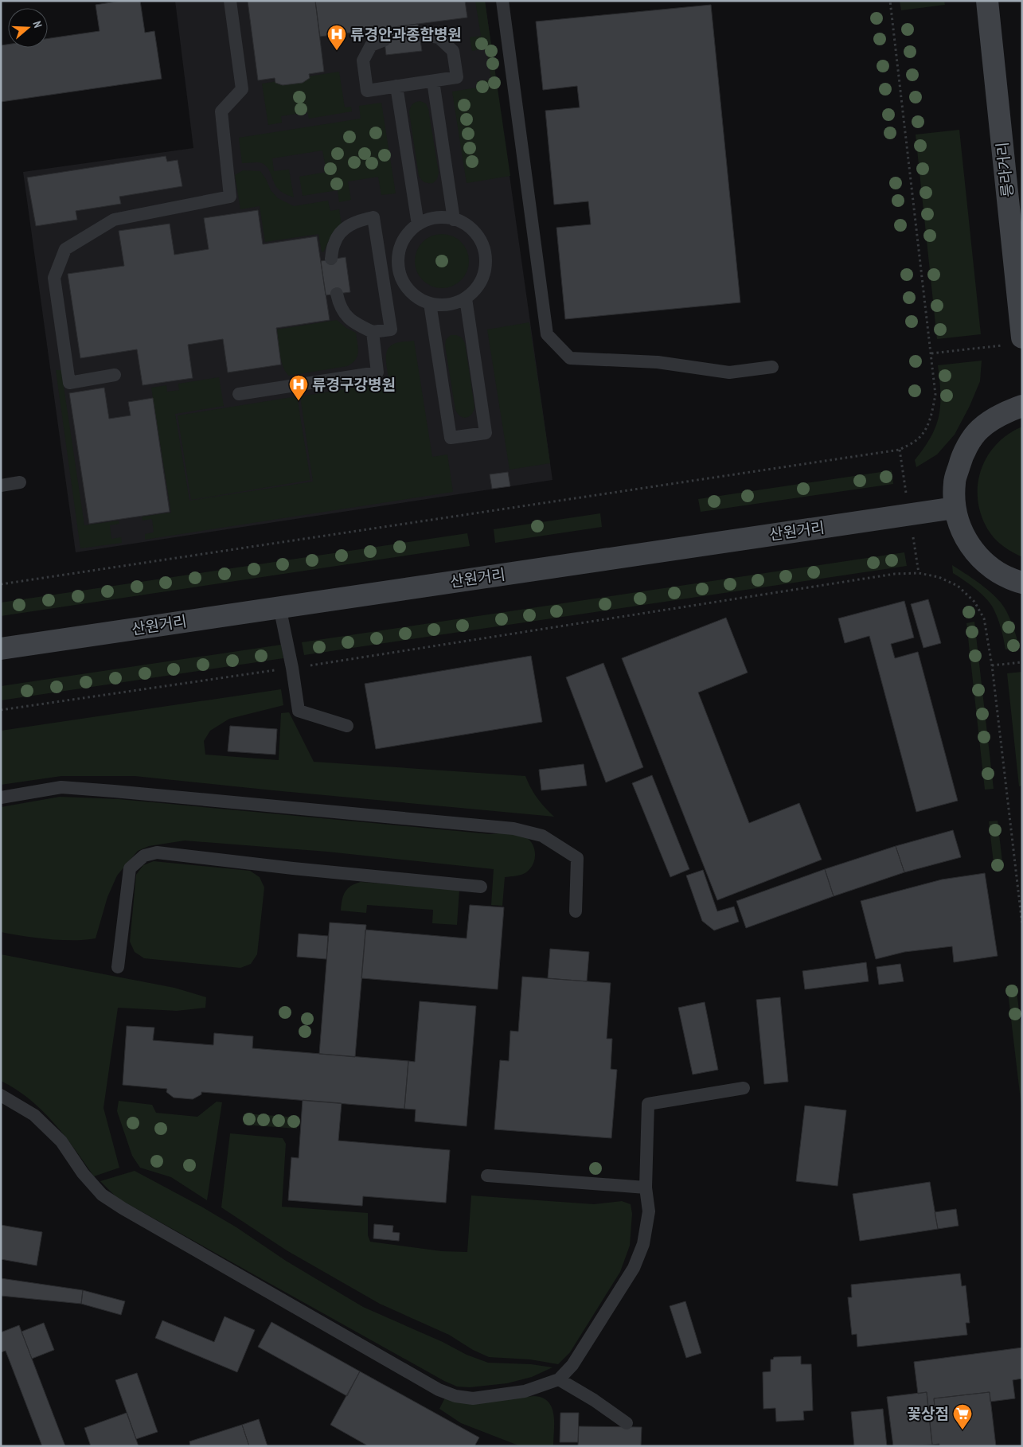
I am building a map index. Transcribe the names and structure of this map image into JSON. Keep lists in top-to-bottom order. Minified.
{"streets":{"main road":["릉라거리","산원거리"]},"places":{"hospital":["류경안과종합병원","류경구강병원"],"supermarket":["꽃상점"]},"north":"right"}
